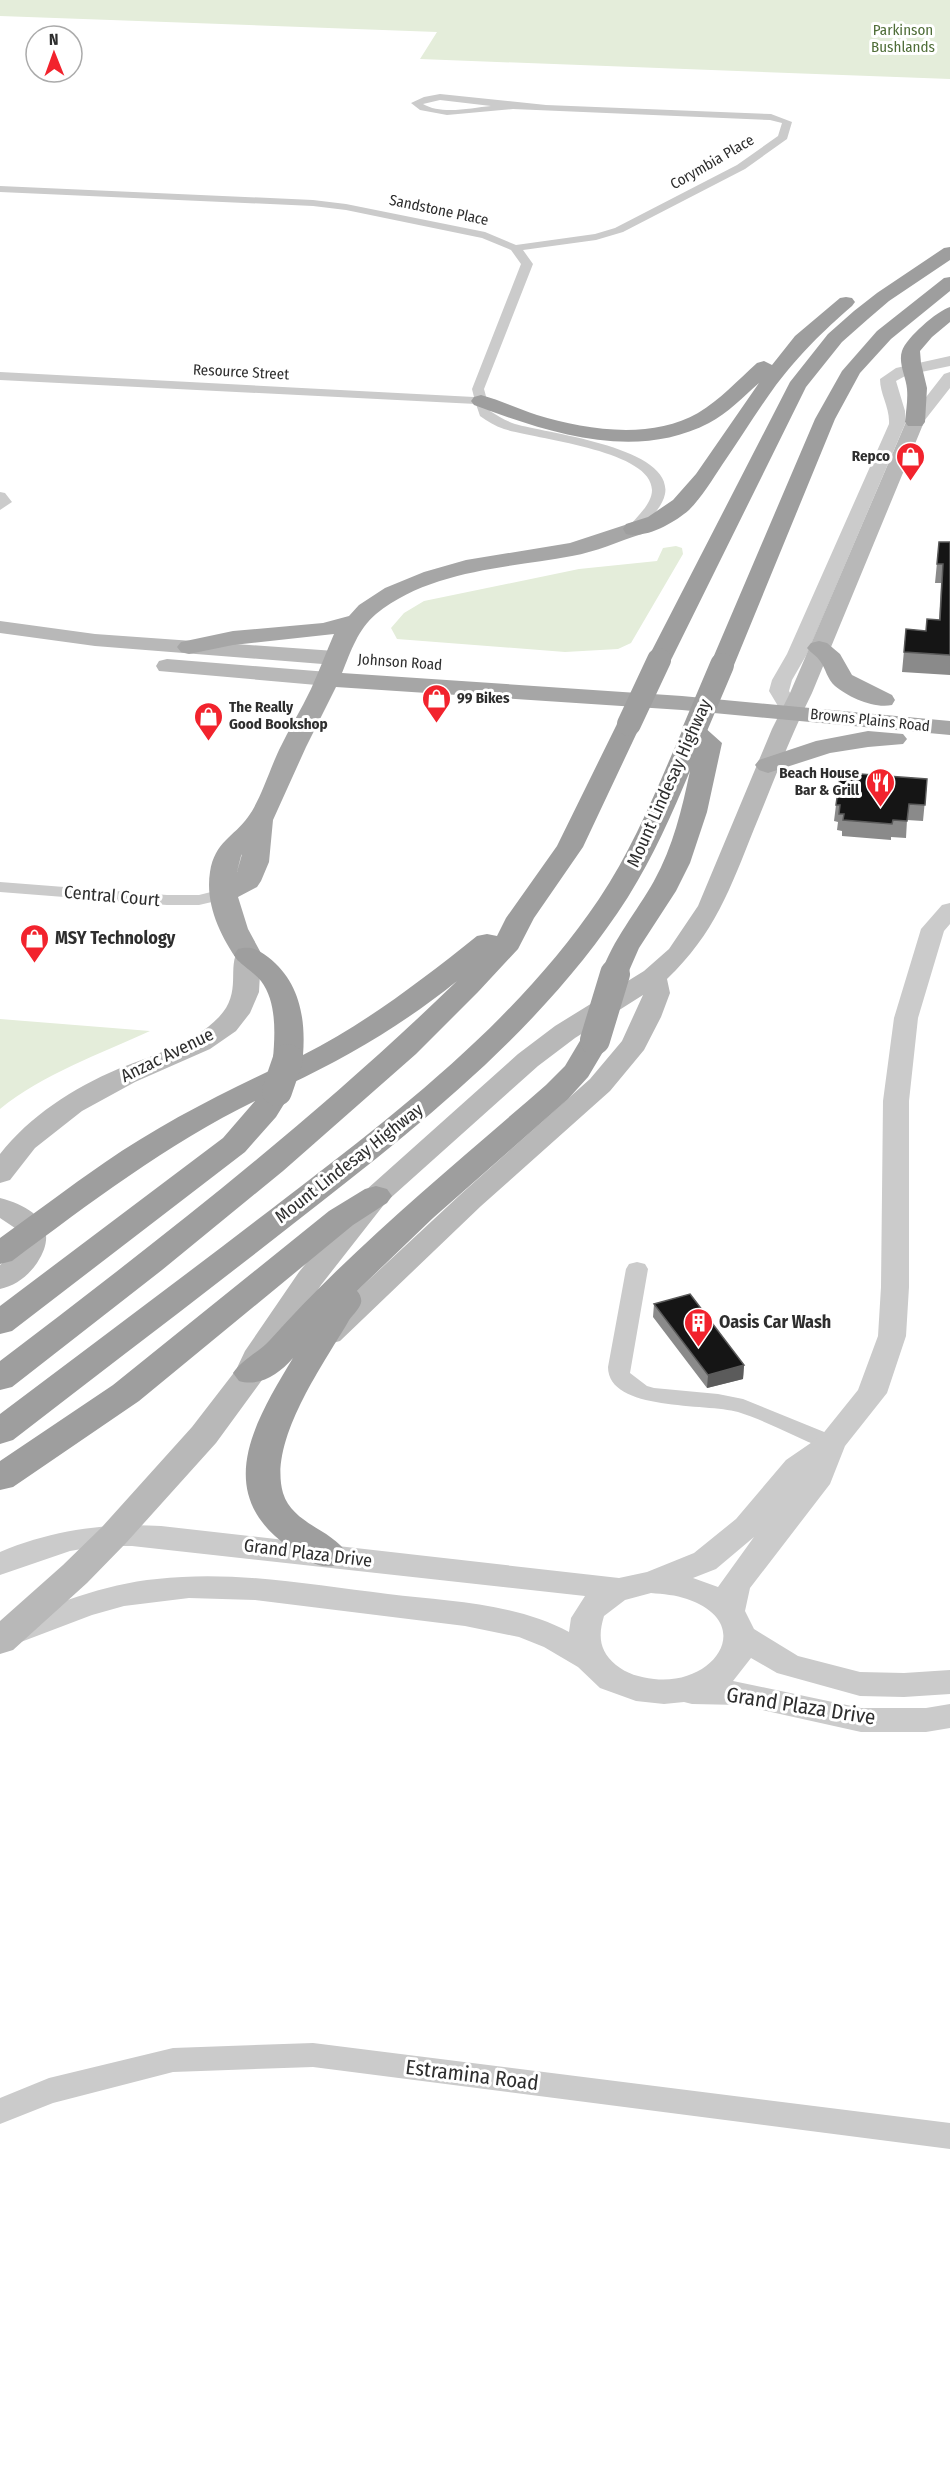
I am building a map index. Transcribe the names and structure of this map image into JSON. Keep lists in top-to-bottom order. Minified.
{"streets":{"highway":["Mount Lindesay Highway"],"main road":["Johnson Road","Browns Plains Road","Anzac Avenue"],"street":["Corymbia Place","Sandstone Place","Resource Street","Central Court","Grand Plaza Drive","Estramina Road"]},"crossings":[["Corymbia Place","Sandstone Place"],["Johnson Road","Browns Plains Road"]],"parks":["Parkinson Bushlands"],"places":{"shop":["Repco","99 Bikes","The Really Good Bookshop","MSY Technology"],"restaurant":["Beach House Bar & Grill"],"building":["Oasis Car Wash"]},"north":"top"}
